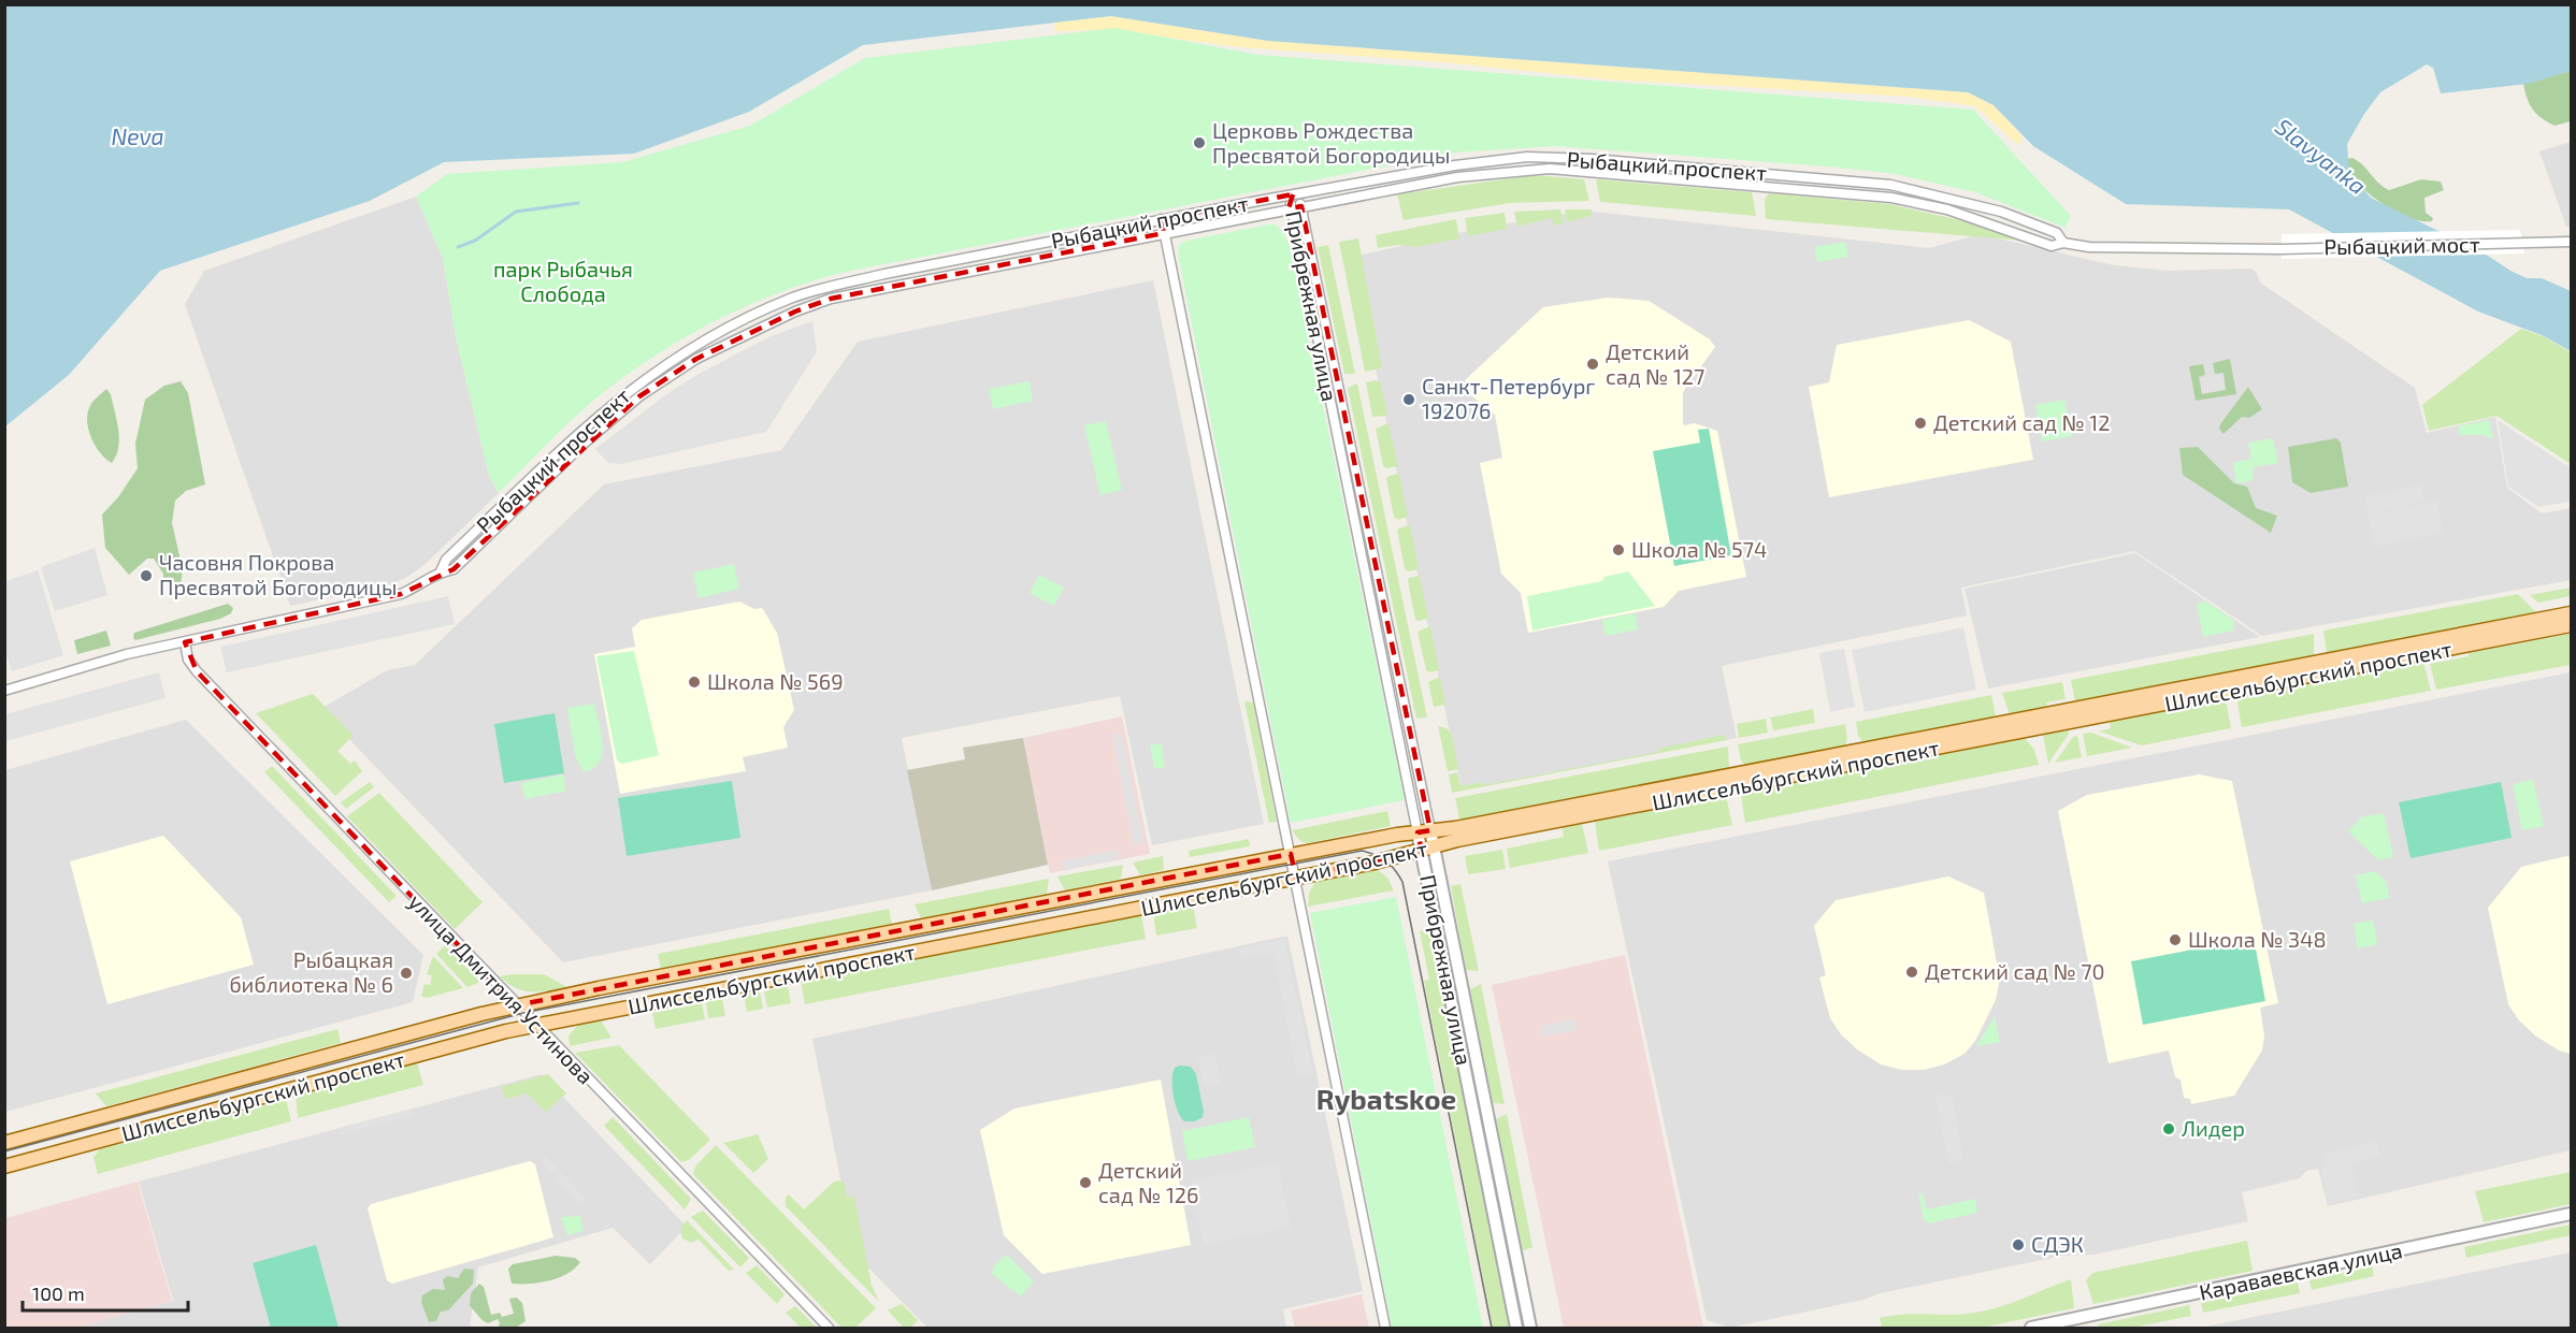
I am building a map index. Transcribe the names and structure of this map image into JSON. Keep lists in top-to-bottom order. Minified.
{"streets":{"main road":["Шлиссельбургский проспект"],"street":["Рыбацкий проспект","Рыбацкий мост","Прибрежная улица","улица Дмитрия Устинова","Караваевская улица"]},"crossings":[["Рыбацкий проспект","Рыбацкий мост"],["Рыбацкий проспект","Прибрежная улица"],["Рыбацкий проспект","улица Дмитрия Устинова"],["Прибрежная улица","Шлиссельбургский проспект"],["Шлиссельбургский проспект","улица Дмитрия Устинова"]],"districts":["Rybatskoe"],"water":["Neva","Slavyanka"],"parks":["парк Рыбачья Слобода"],"places":["Церковь Рождества Пресвятой Богородицы","Детский сад № 127","Санкт-Петербург 192076","Детский сад № 12","Школа № 574","Часовня Покрова Пресвятой Богородицы","Школа № 569","Школа № 348","Детский сад № 70","Рыбацкая библиотека № 6","Лидер","Детский сад № 126","СДЭК"],"scale_bar":"100 m"}
